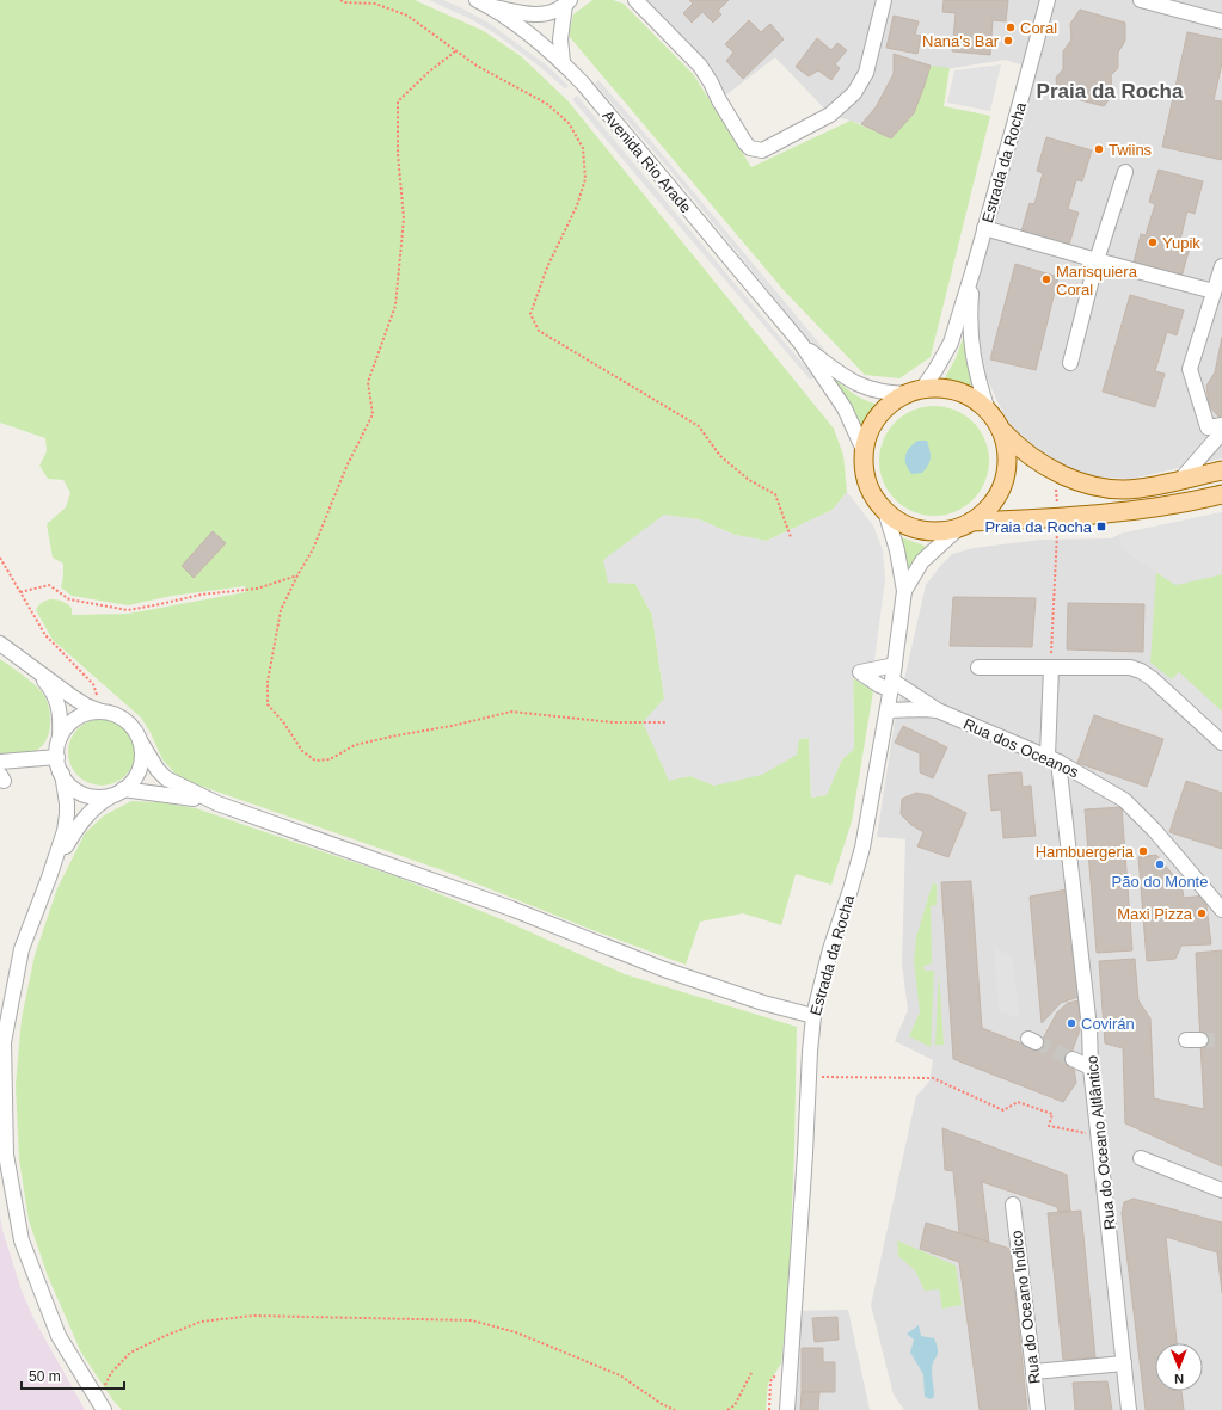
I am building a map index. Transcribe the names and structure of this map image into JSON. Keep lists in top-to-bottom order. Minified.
{"streets":{"street":["Avenida Rio Arade","Estrada da Rocha","Rua dos Oceanos","Rua do Oceano Altlântico","Rua do Oceano Indico"]},"crossings":[["Rua dos Oceanos","Rua do Oceano Altlântico"]],"districts":["Praia da Rocha"],"places":{"other":["Coral","Nana's Bar","Twiins","Yupik","Marisquiera Coral","Hambuergeria","Pão do Monte","Maxi Pizza","Covirán"],"transit":["Praia da Rocha"]},"scale_bar":"50 m","north":"bottom"}
